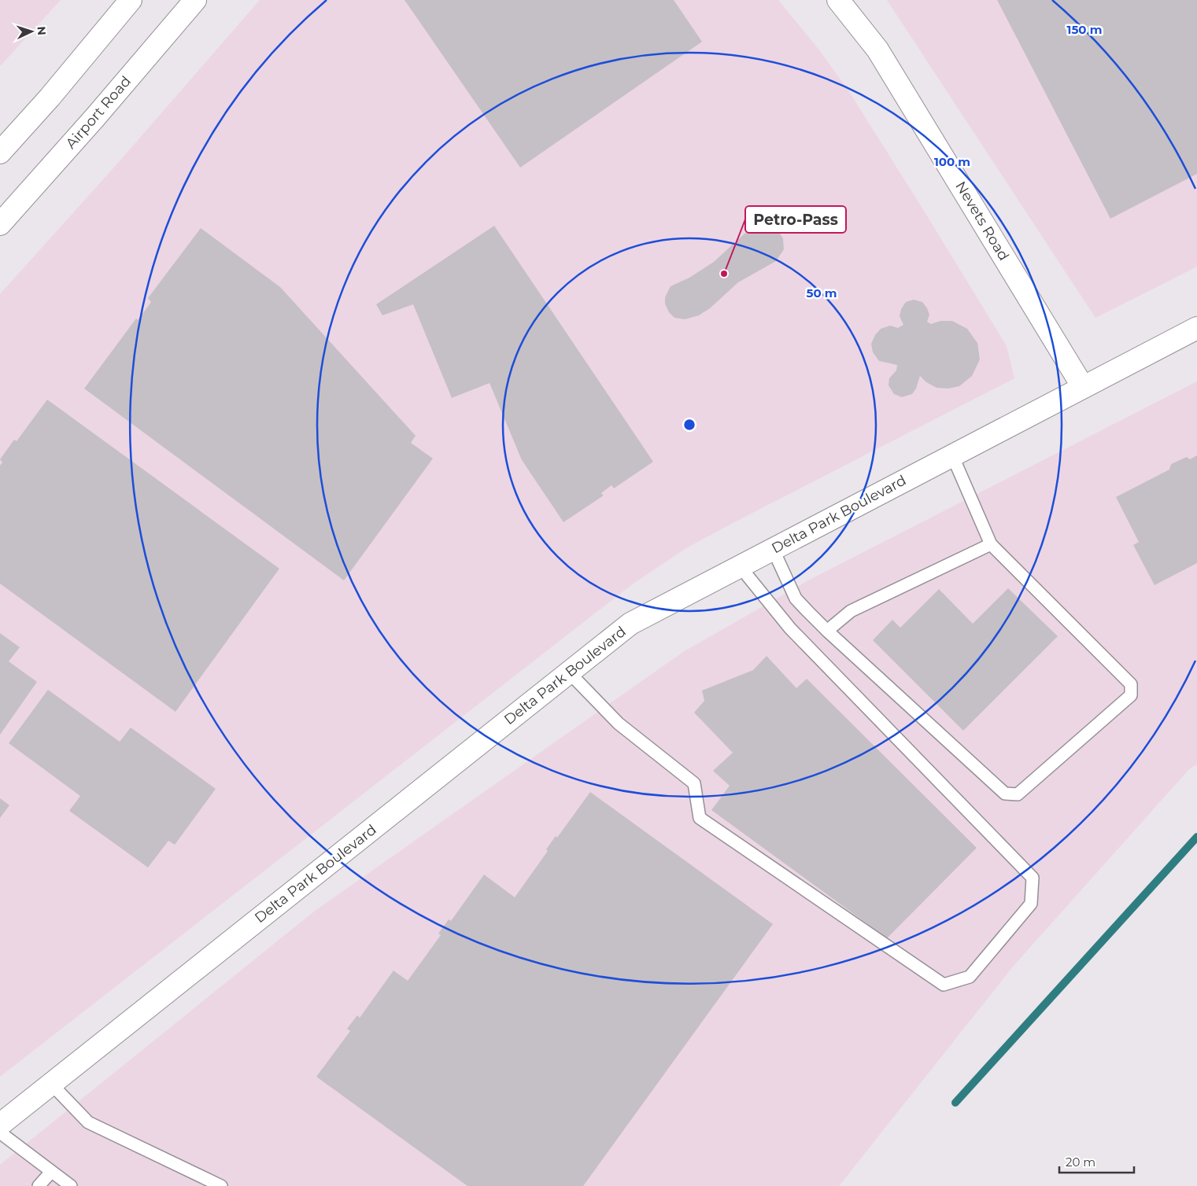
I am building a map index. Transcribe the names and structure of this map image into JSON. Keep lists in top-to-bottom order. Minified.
{"streets":{"street":["Airport Road","Nevets Road","Delta Park Boulevard"]},"crossings":[["Nevets Road","Delta Park Boulevard"]],"places":["Petro-Pass"],"scale_bar":"20 m","north":"right","rings":["150 m","100 m","50 m"]}
